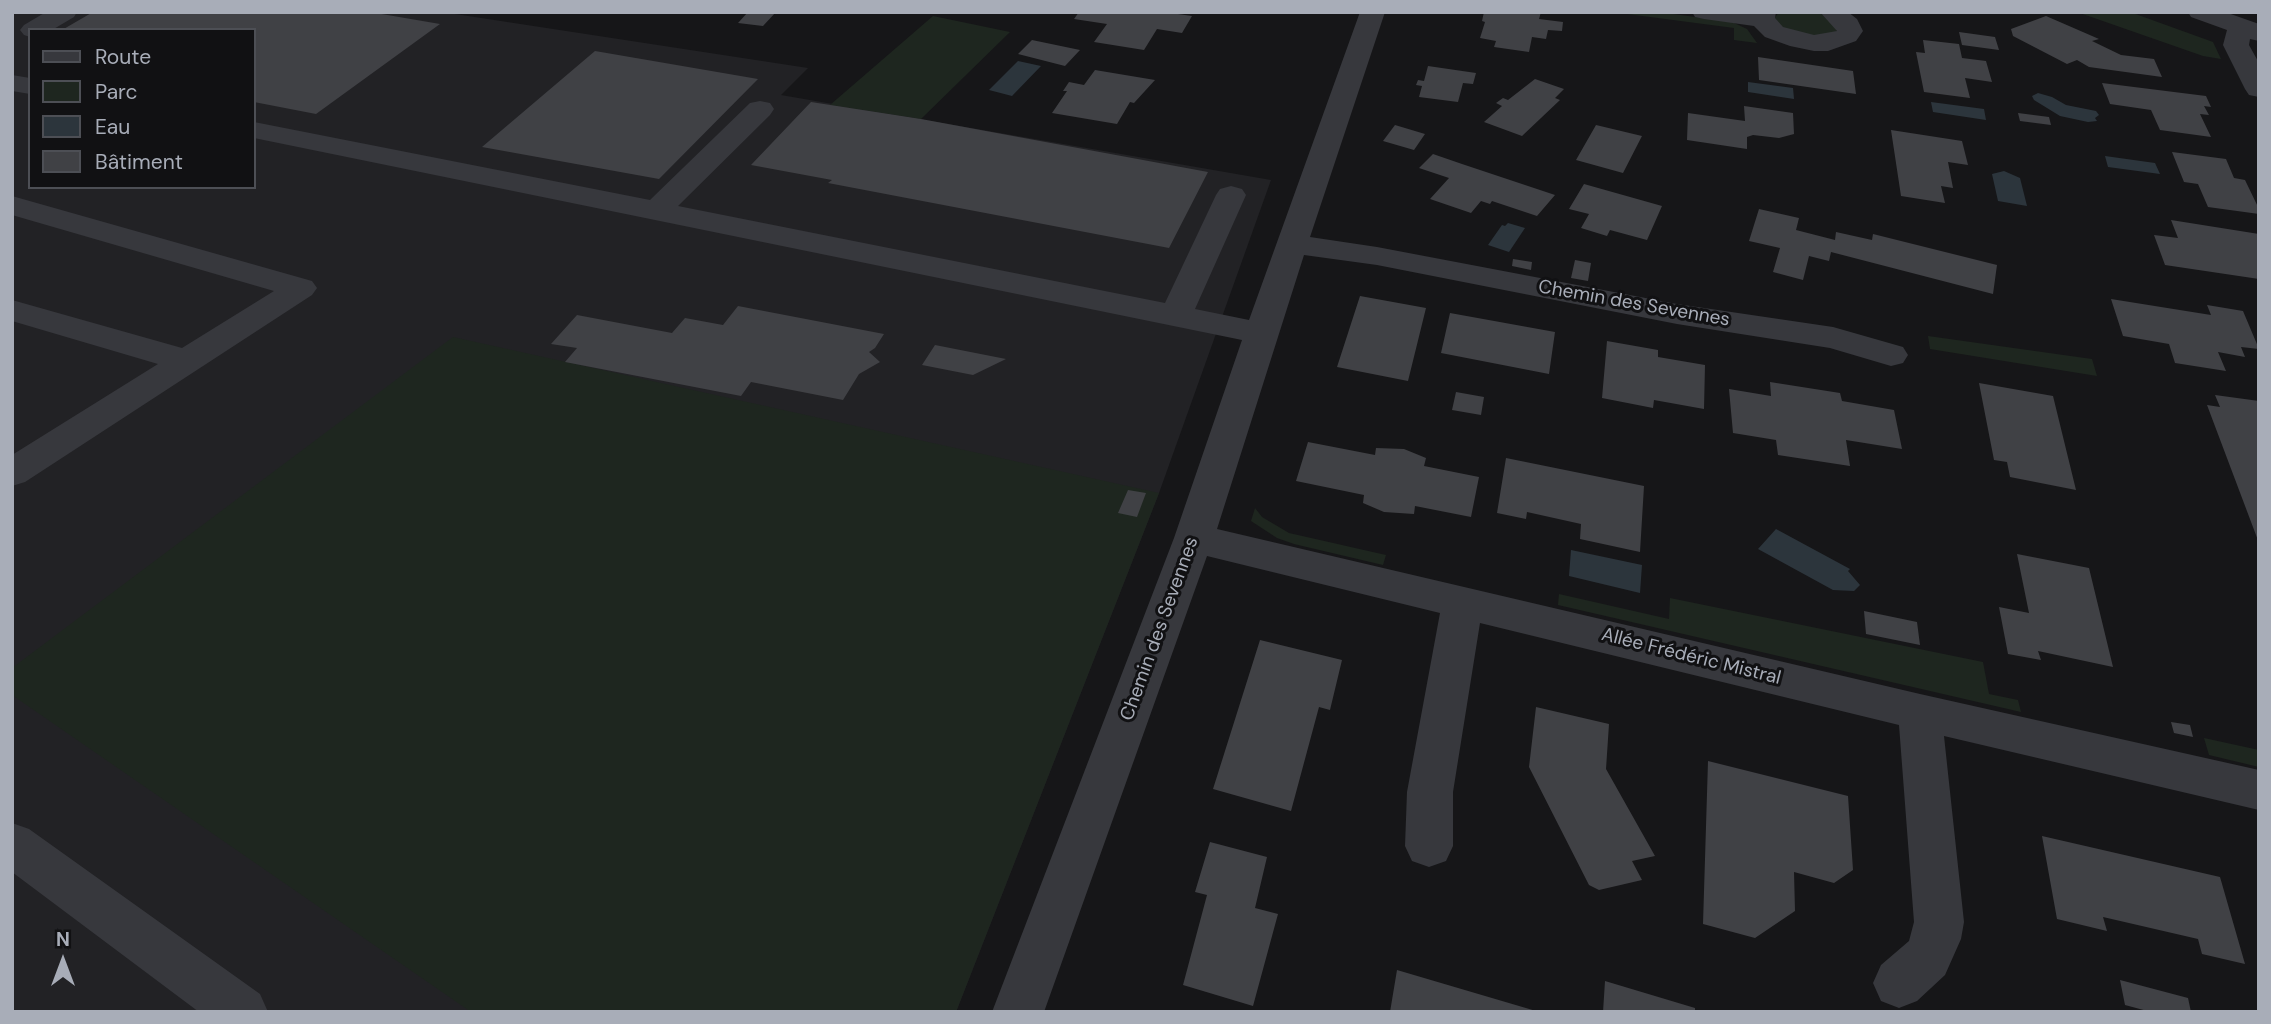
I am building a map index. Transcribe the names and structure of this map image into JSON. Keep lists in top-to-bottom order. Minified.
{"streets":{"street":["Chemin des Sevennes","Allée Frédéric Mistral"]},"crossings":[["Chemin des Sevennes","Allée Frédéric Mistral"]],"legend":["Route","Parc","Eau","Bâtiment"],"north":"top"}
